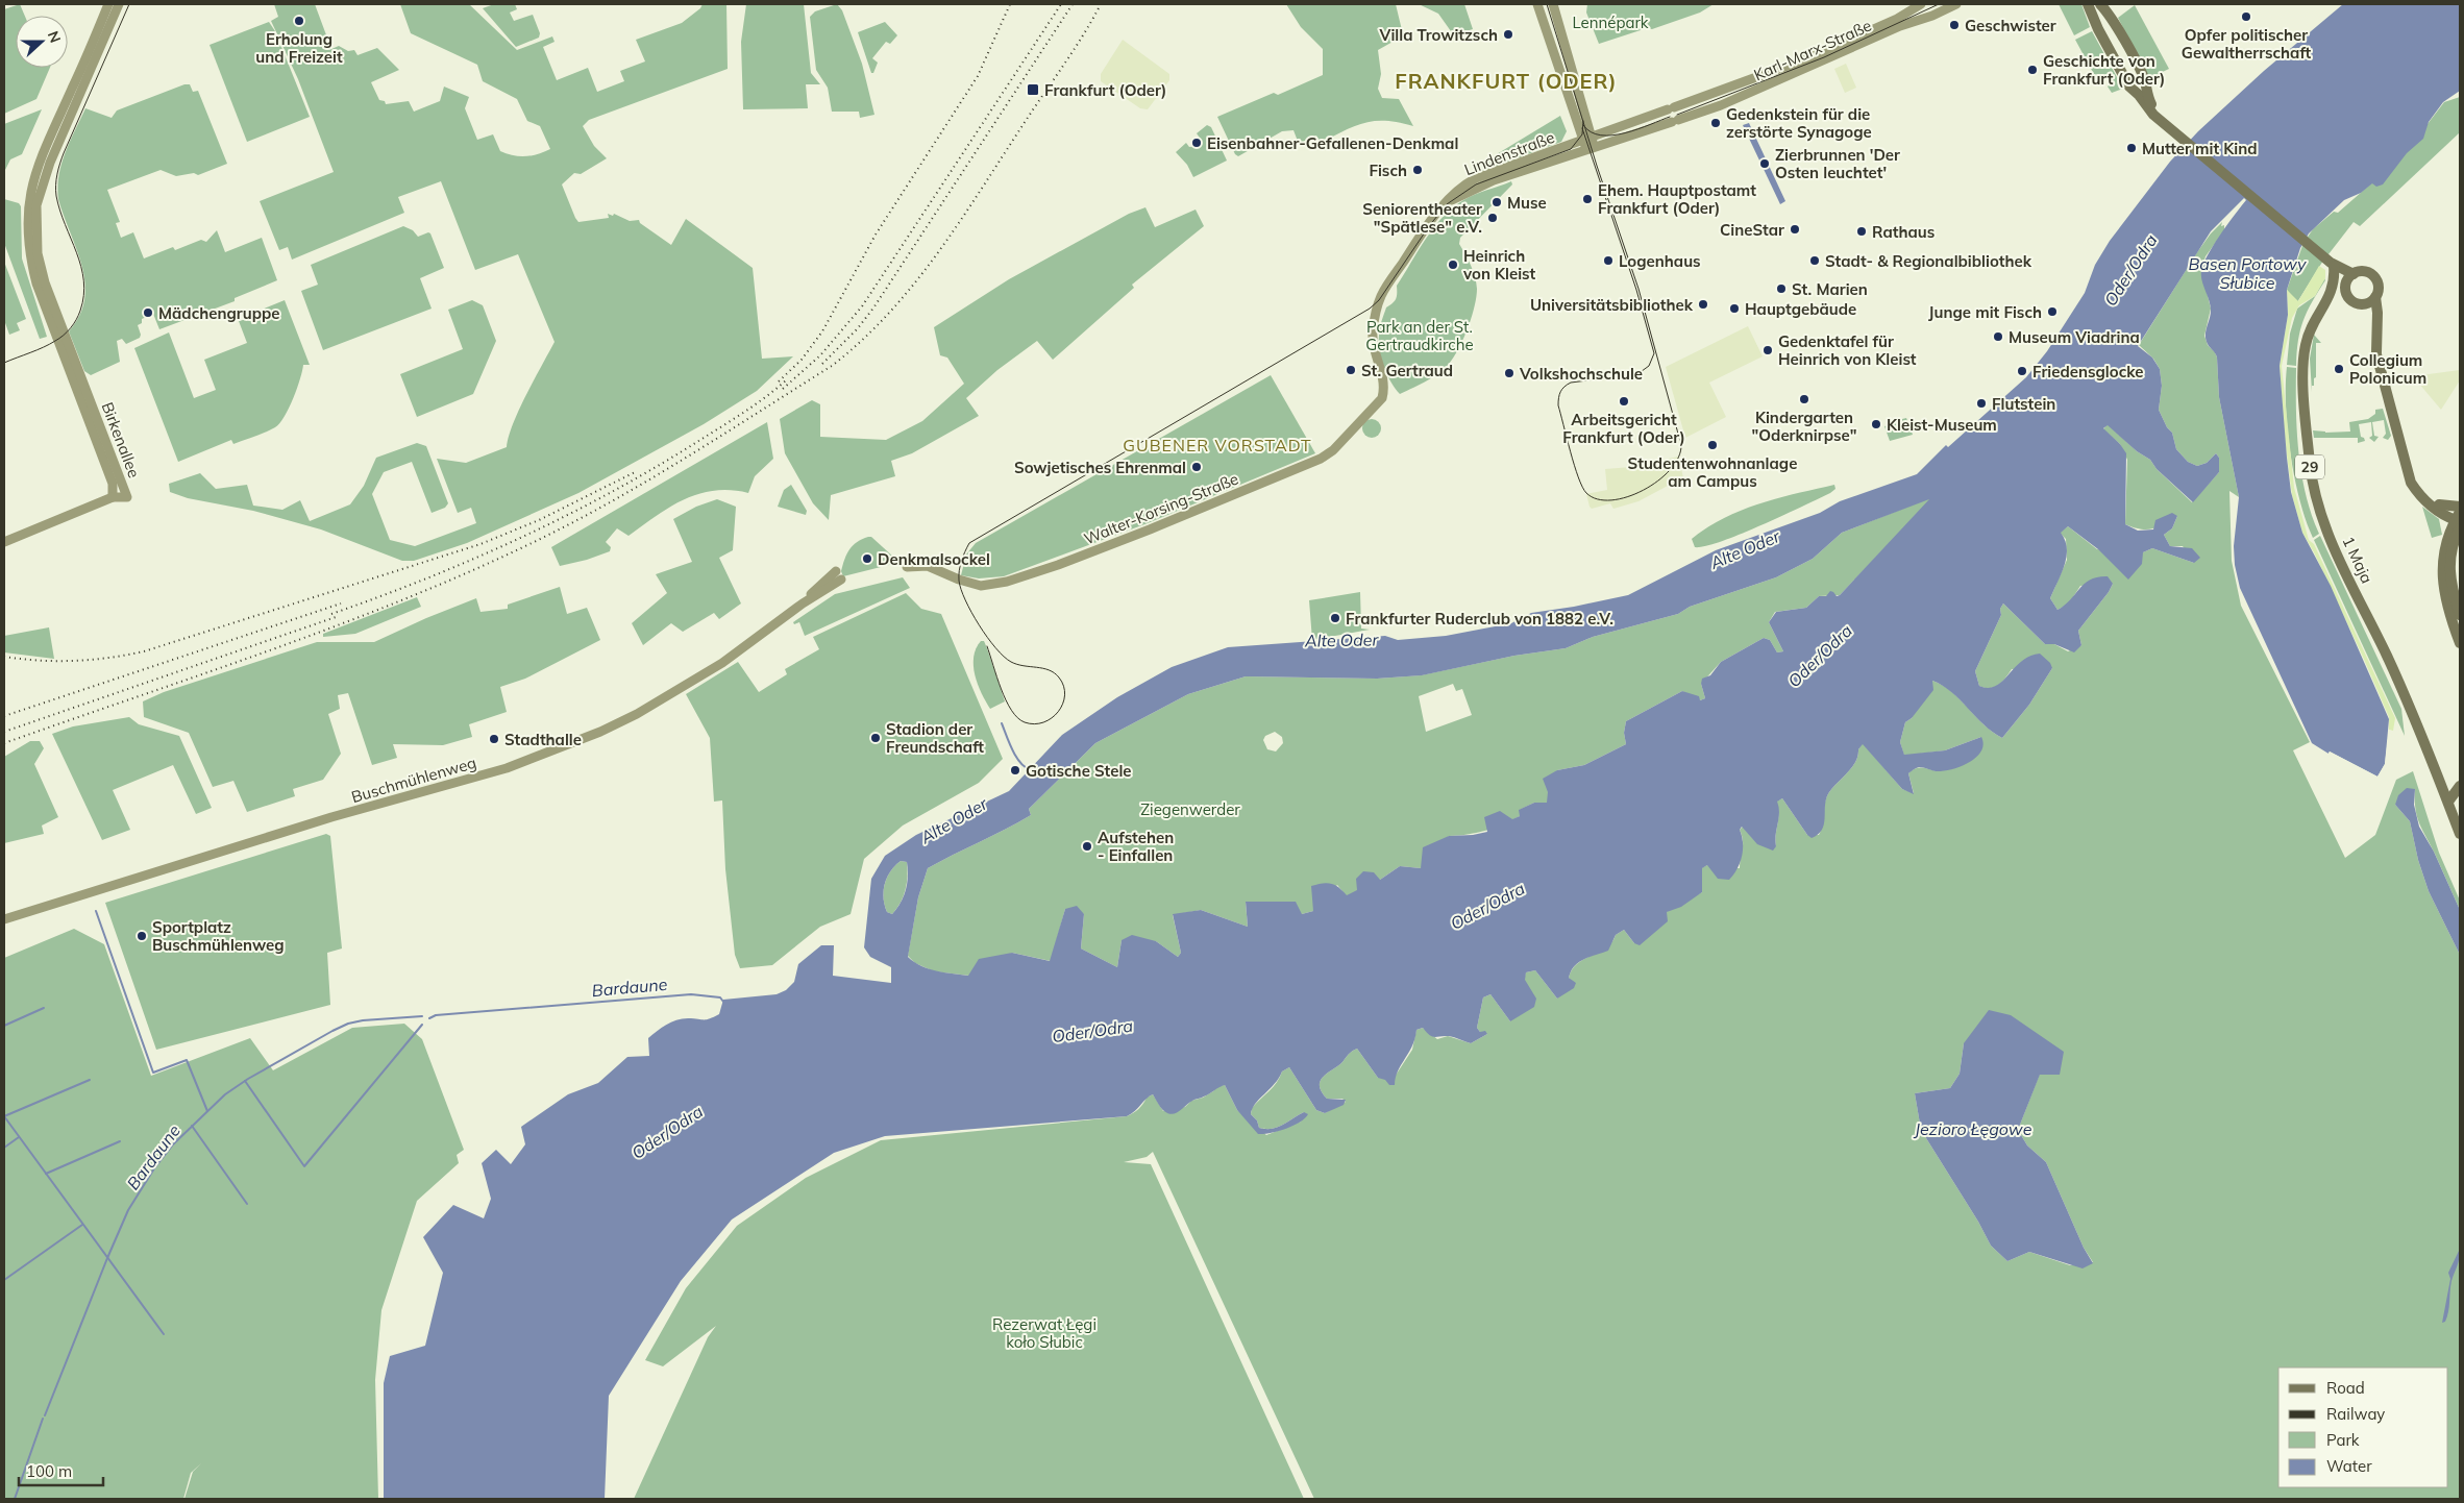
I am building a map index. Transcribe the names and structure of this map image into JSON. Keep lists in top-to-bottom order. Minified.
{"streets":{"main road":["29","1 Maja"],"street":["Karl-Marx-Straße","Lindenstraße","Birkenallee","Walter-Korsing-Straße","Buschmühlenweg"]},"crossings":[["Karl-Marx-Straße","Lindenstraße"],["Lindenstraße","Walter-Korsing-Straße"]],"districts":["FRANKFURT (ODER)","GUBENER VORSTADT"],"water":["Basen Portowy Słubice","Oder/Odra","Alte Oder","Bardaune","Jezioro Łęgowe"],"parks":["Lennépark","Park an der St. Gertraudkirche","Ziegenwerder","Rezerwat Łęgi koło Słubic"],"places":{"other":["Opfer politischer Gewaltherrschaft","Erholung und Freizeit","Geschwister","Villa Trowitzsch","Geschichte von Frankfurt (Oder)","Gedenkstein für die zerstörte Synagoge","Eisenbahner-Gefallenen-Denkmal","Mutter mit Kind","Zierbrunnen 'Der Osten leuchtet'","Fisch","Ehem. Hauptpostamt Frankfurt (Oder)","Muse","Seniorentheater \"Spätlese\" e.V.","CineStar","Rathaus","Logenhaus","Stadt- & Regionalbibliothek","Heinrich von Kleist","St. Marien","Universitätsbibliothek","Hauptgebäude","Junge mit Fisch","Mädchengruppe","Museum Viadrina","Gedenktafel für Heinrich von Kleist","Collegium Polonicum","St. Gertraud","Friedensglocke","Volkshochschule","Kindergarten \"Oderknirpse\"","Arbeitsgericht Frankfurt (Oder)","Flutstein","Kleist-Museum","Studentenwohnanlage am Campus","Sowjetisches Ehrenmal","Denkmalsockel","Frankfurter Ruderclub von 1882 e.V.","Stadion der Freundschaft","Stadthalle","Gotische Stele","Aufstehen - Einfallen","Sportplatz Buschmühlenweg"],"transit":["Frankfurt (Oder)"]},"legend":["Road","Railway","Park","Water"],"scale_bar":"100 m","north":"right"}
